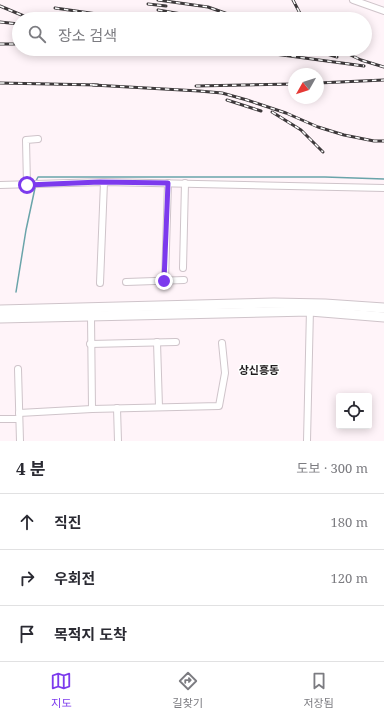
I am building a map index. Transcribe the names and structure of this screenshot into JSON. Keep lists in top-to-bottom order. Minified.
{"districts":["상신흥동"],"north":"bottom left","page":{"search":"장소 검색","heading":["4 분","도보 · 300 m"],"list":[["직진","180 m"],["우회전","120 m"],"목적지 도착"],"nav":["지도","길찾기","저장됨"]}}
